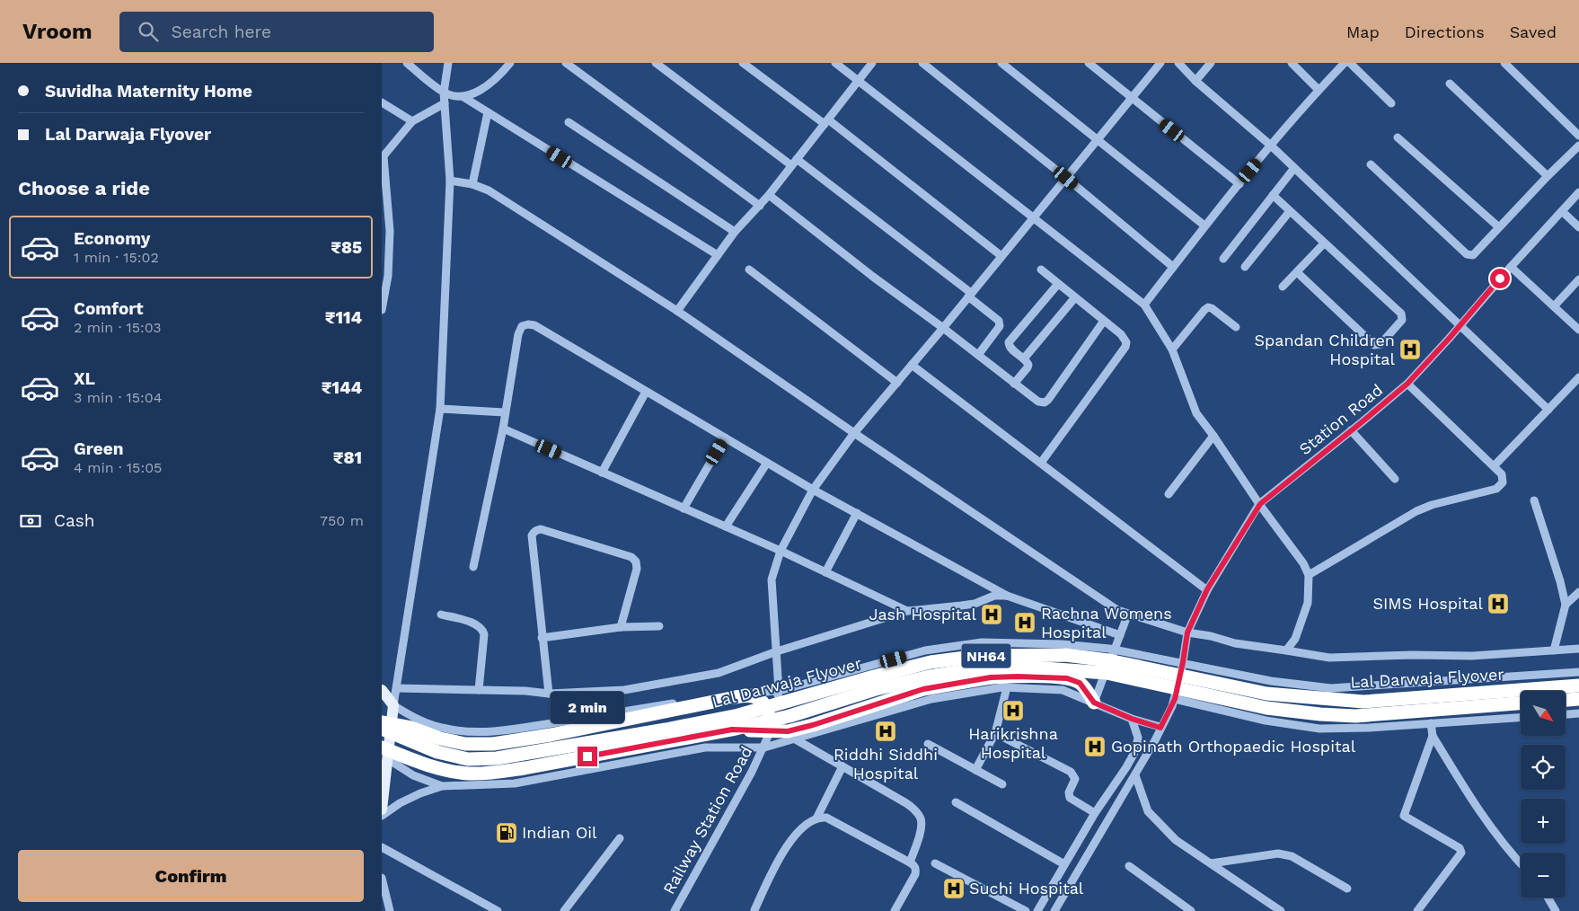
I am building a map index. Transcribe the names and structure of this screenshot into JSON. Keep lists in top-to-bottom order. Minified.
{"streets":{"highway":["NH64","Lal Darwaja Flyover"],"street":["Station Road","Railway Station Road"]},"places":{"hospital":["Spandan Children Hospital","SIMS Hospital","Jash Hospital","Rachna Womens Hospital","Harikrishna Hospital","Riddhi Siddhi Hospital","Gopinath Orthopaedic Hospital","Suchi Hospital"],"fuel station":["Indian Oil"]},"north":"bottom right","page":{"header":"Vroom","search":"Search here","nav":["Map","Directions","Saved"],"banner":["Suvidha Maternity Home","Lal Darwaja Flyover"],"heading":"Choose a ride","list":[{"name":"Economy","note":"1 min · 15:02","value":"₹85"},{"name":"Comfort","note":"2 min · 15:03","value":"₹114"},{"name":"XL","note":"3 min · 15:04","value":"₹144"},{"name":"Green","note":"4 min · 15:05","value":"₹81"}],"pay":["Cash","750 m"],"map_buttons":["+","−"],"bubble":"2 min","buttons":"Confirm"}}
